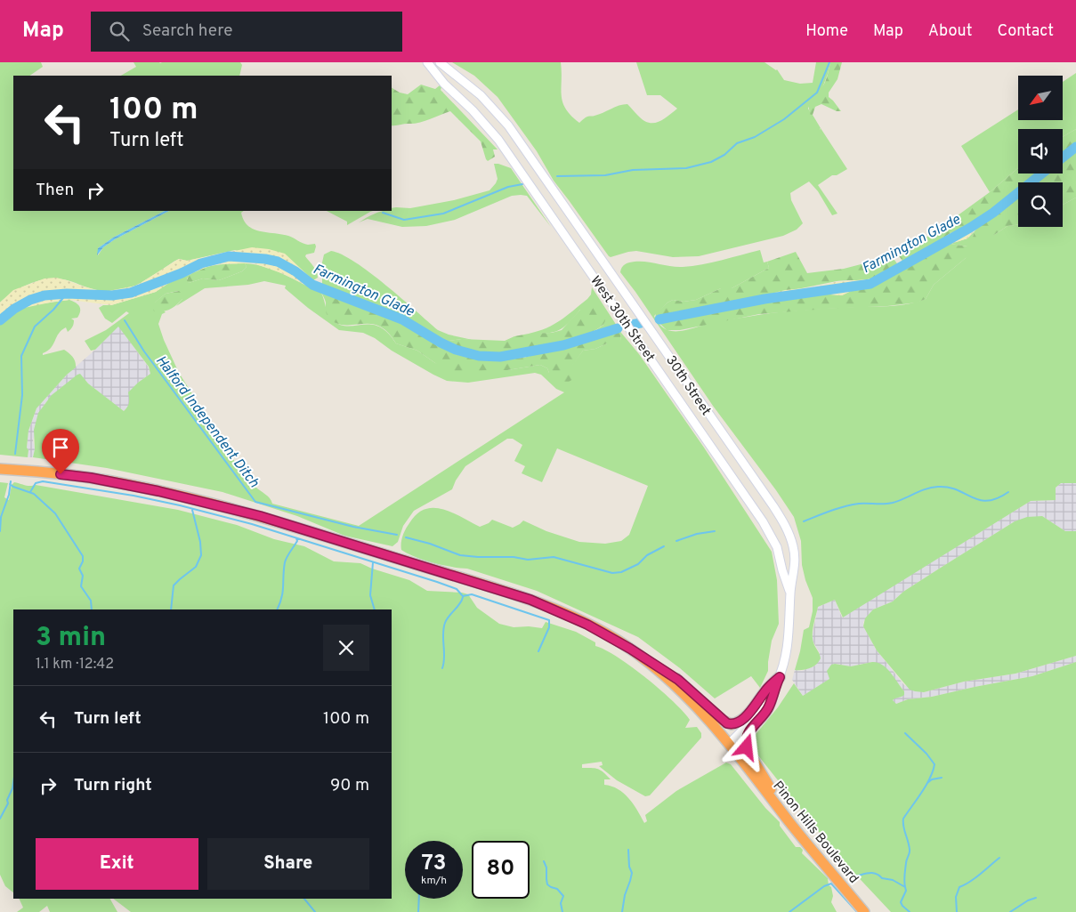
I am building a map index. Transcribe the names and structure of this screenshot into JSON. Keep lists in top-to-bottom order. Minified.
{"streets":{"highway":["Pinon Hills Boulevard"],"main road":["West 30th Street","30th Street"]},"crossings":[["West 30th Street","30th Street"],["30th Street","Pinon Hills Boulevard"]],"water":["Farmington Glade","Halford Independent Ditch"],"north":"bottom left","page":{"header":"Map","search":"Search here","nav":["Home","Map","About","Contact"],"turn":["100 m","Turn left"],"then":"Then","heading":["3 min","1.1 km · 12:42"],"list":[{"name":"Turn left","value":"100 m"},{"name":"Turn right","value":"90 m"}],"buttons":["Exit","Share"],"speed":"73 km/h","limit":"80"}}
